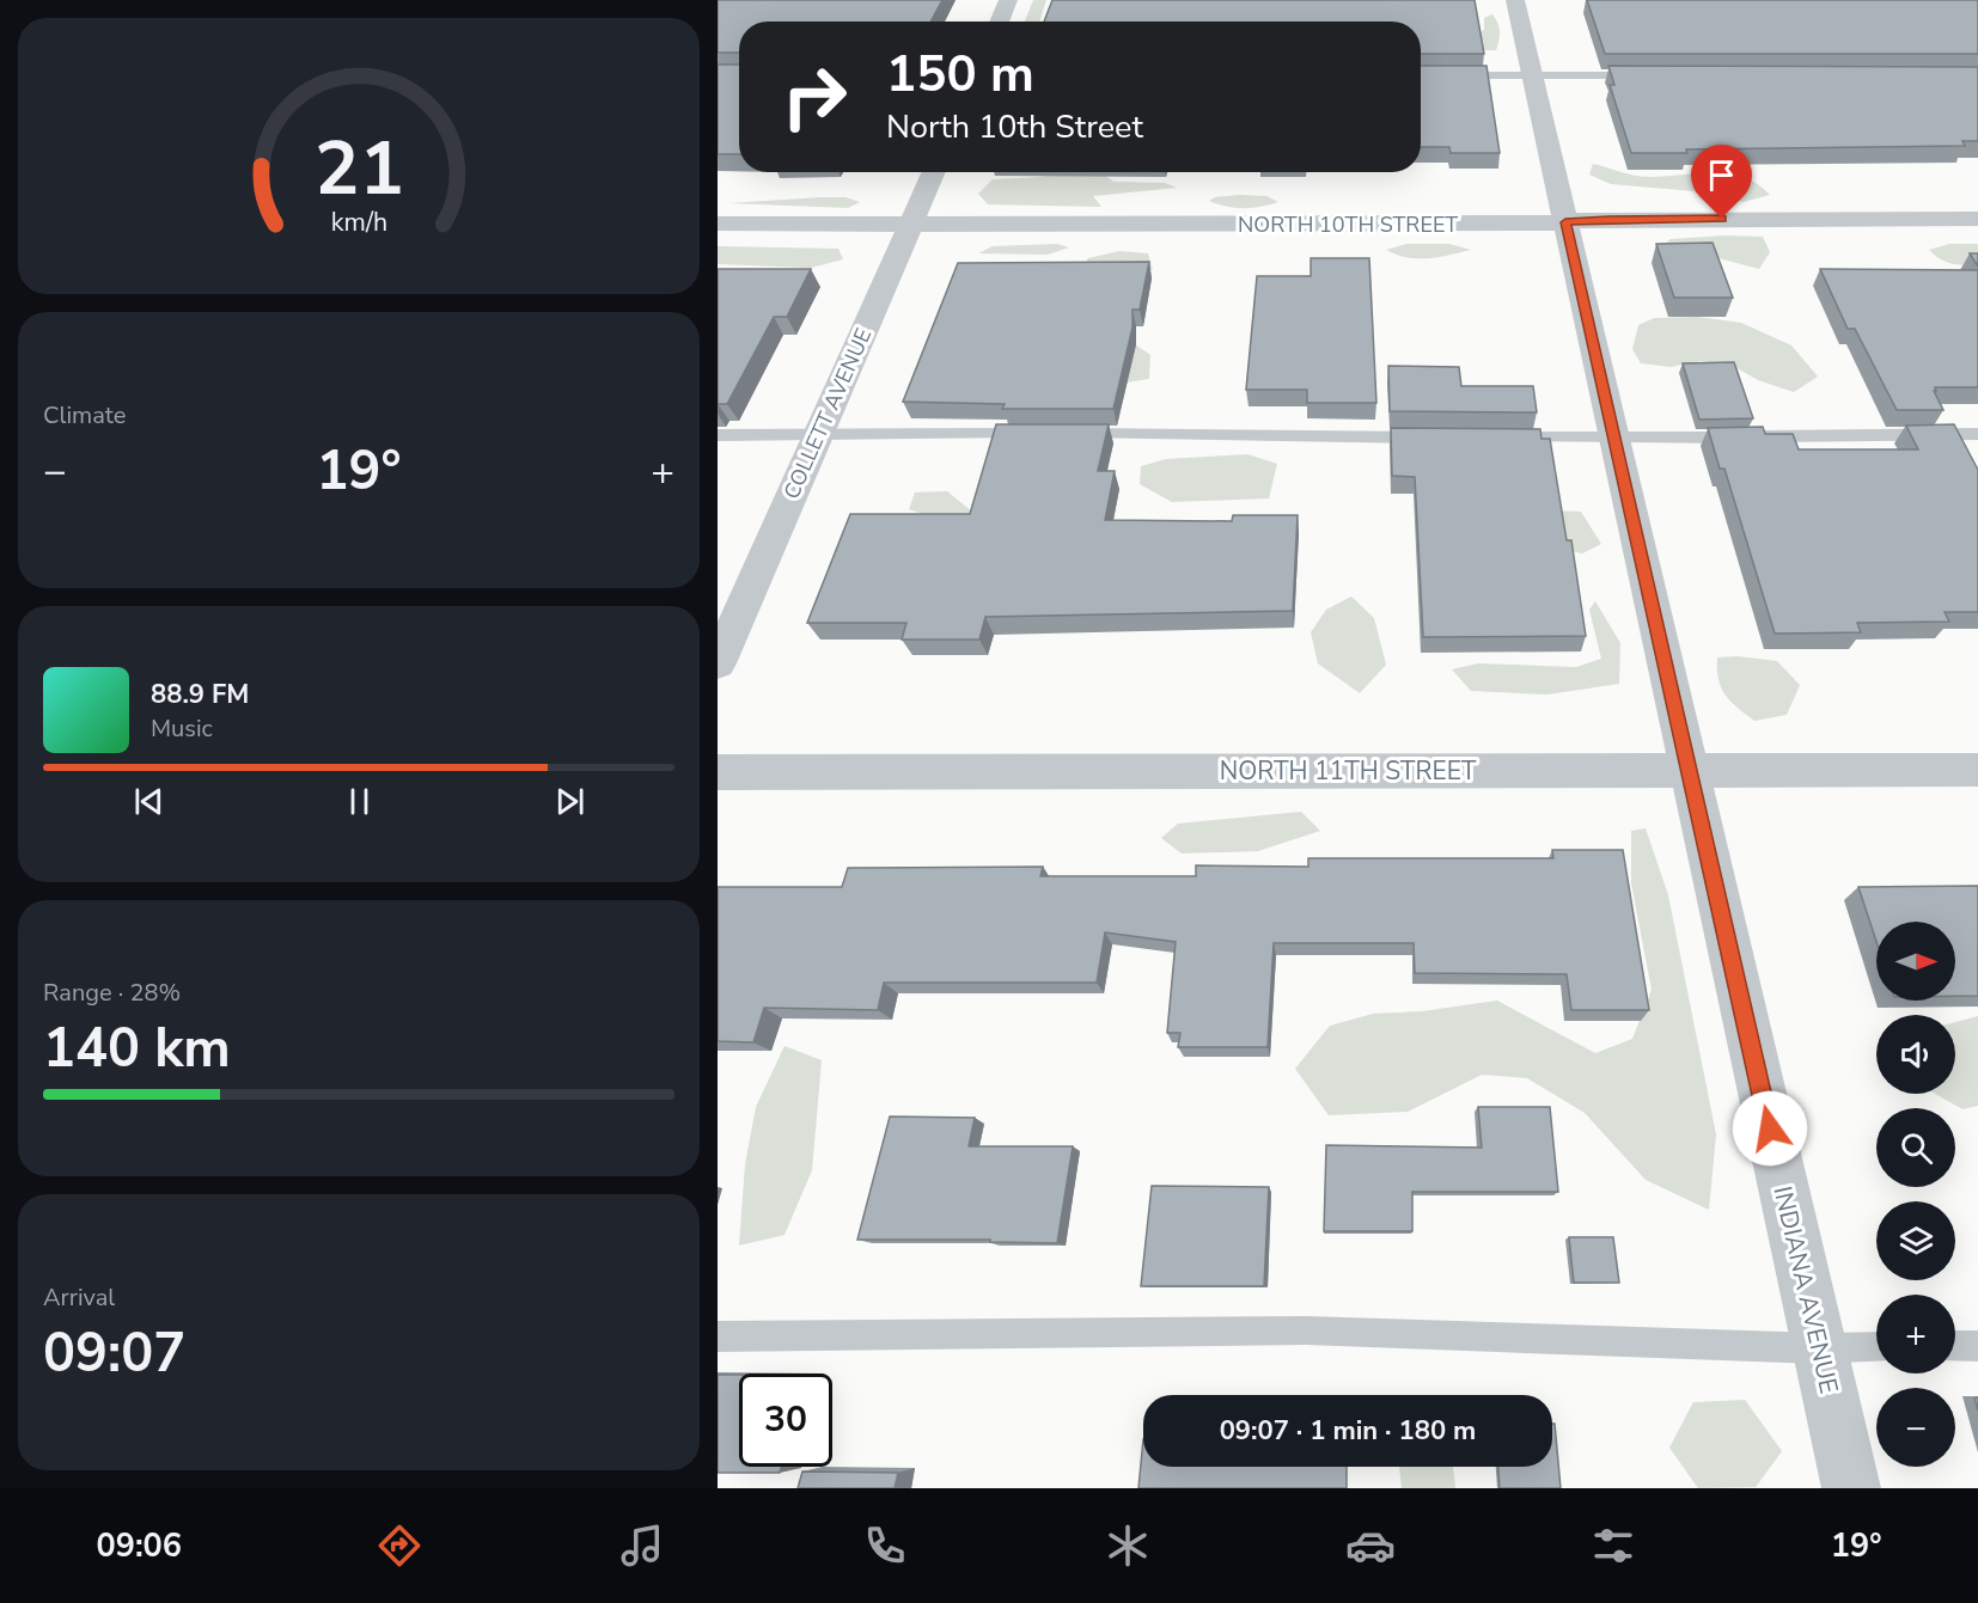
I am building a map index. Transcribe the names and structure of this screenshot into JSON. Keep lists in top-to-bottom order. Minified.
{"streets":{"street":["NORTH 10TH STREET","COLLETT AVENUE","NORTH 11TH STREET","INDIANA AVENUE"]},"crossings":[["NORTH 10TH STREET","COLLETT AVENUE"],["NORTH 10TH STREET","INDIANA AVENUE"],["NORTH 11TH STREET","INDIANA AVENUE"]],"north":"right","page":{"turn":["150 m","North 10th Street"],"tile":["Climate",["Range · 28%","140 km"],["Arrival","09:07"]],"heat":["−","19°","+"],"song":["88.9 FM","Music"],"map_buttons":["+","−"],"limit":"30","trip":"09:07 · 1 min · 180 m","tabs":["09:06","19°"],"gauge":["21","km/h"]}}
